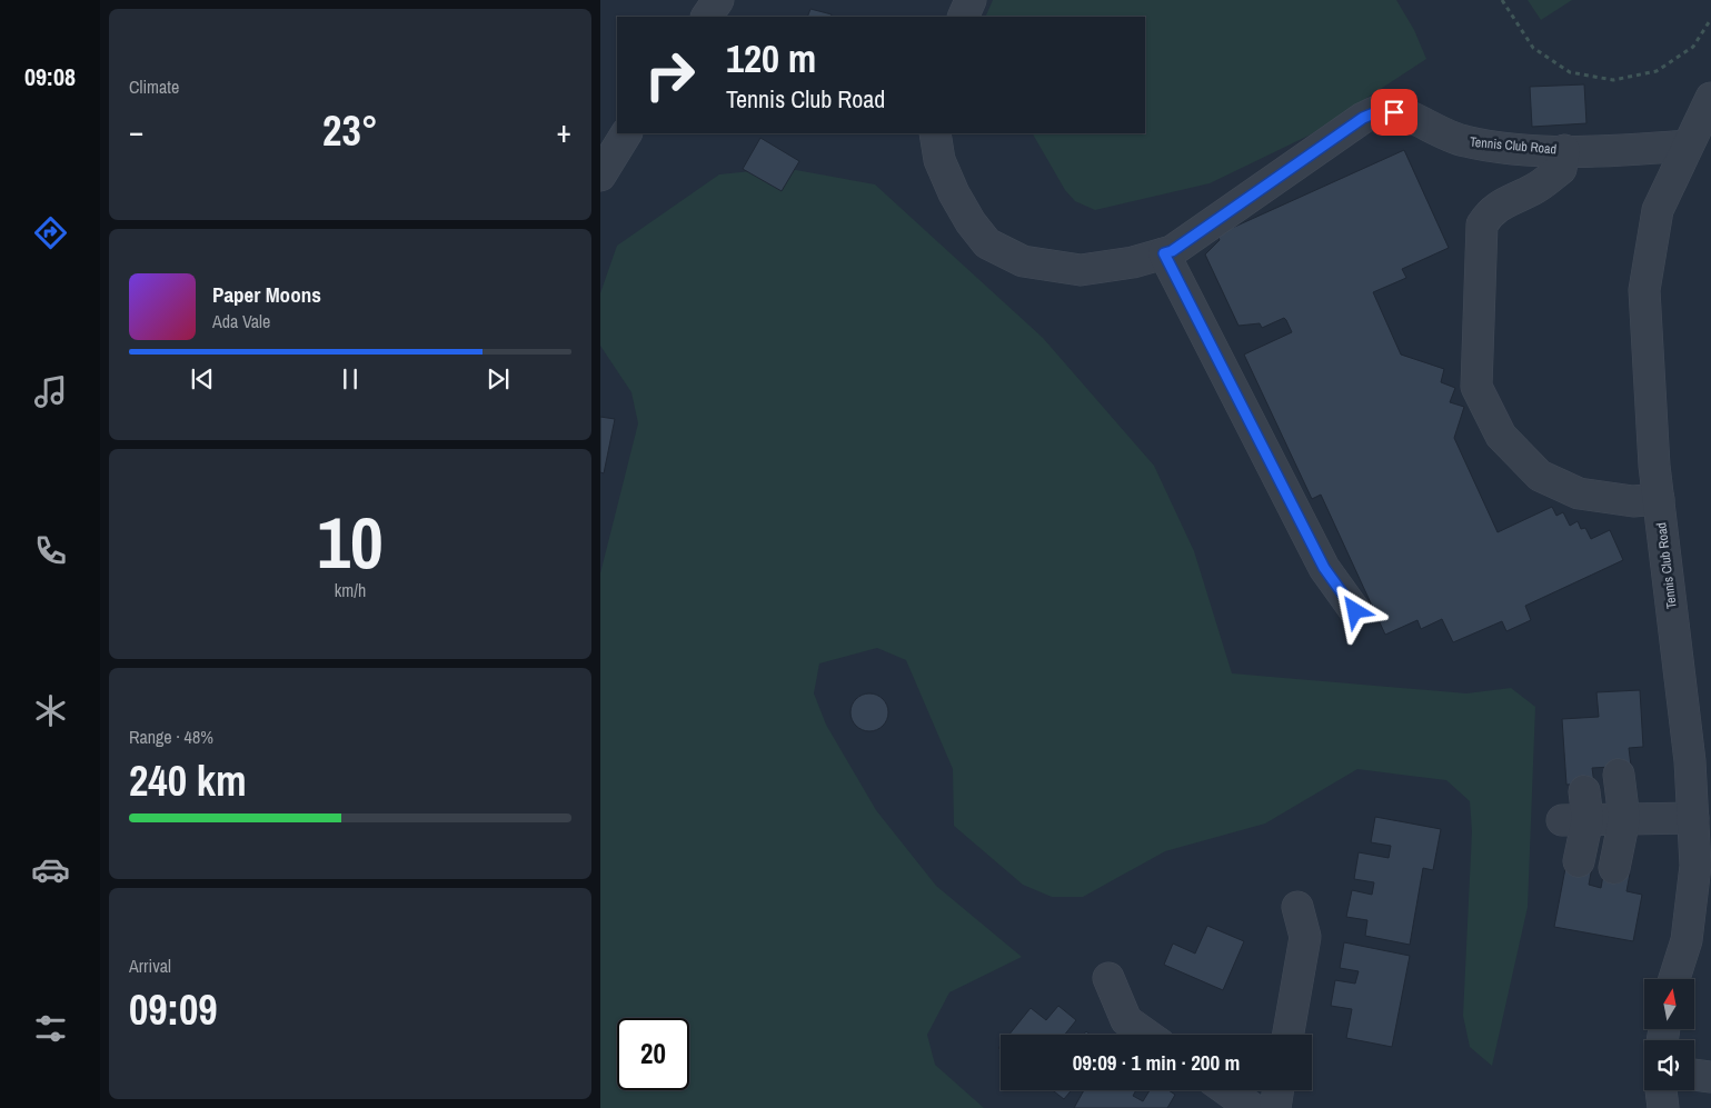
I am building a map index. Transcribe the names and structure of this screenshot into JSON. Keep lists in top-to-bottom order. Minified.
{"streets":{"street":["Tennis Club Road"]},"north":"top","page":{"tabs":"09:08","tile":["Climate",["10","km/h"],["Range · 48%","240 km"],["Arrival","09:09"]],"turn":["120 m","Tennis Club Road"],"heat":["−","23°","+"],"song":["Paper Moons","Ada Vale"],"limit":"20","trip":"09:09 · 1 min · 200 m"}}
